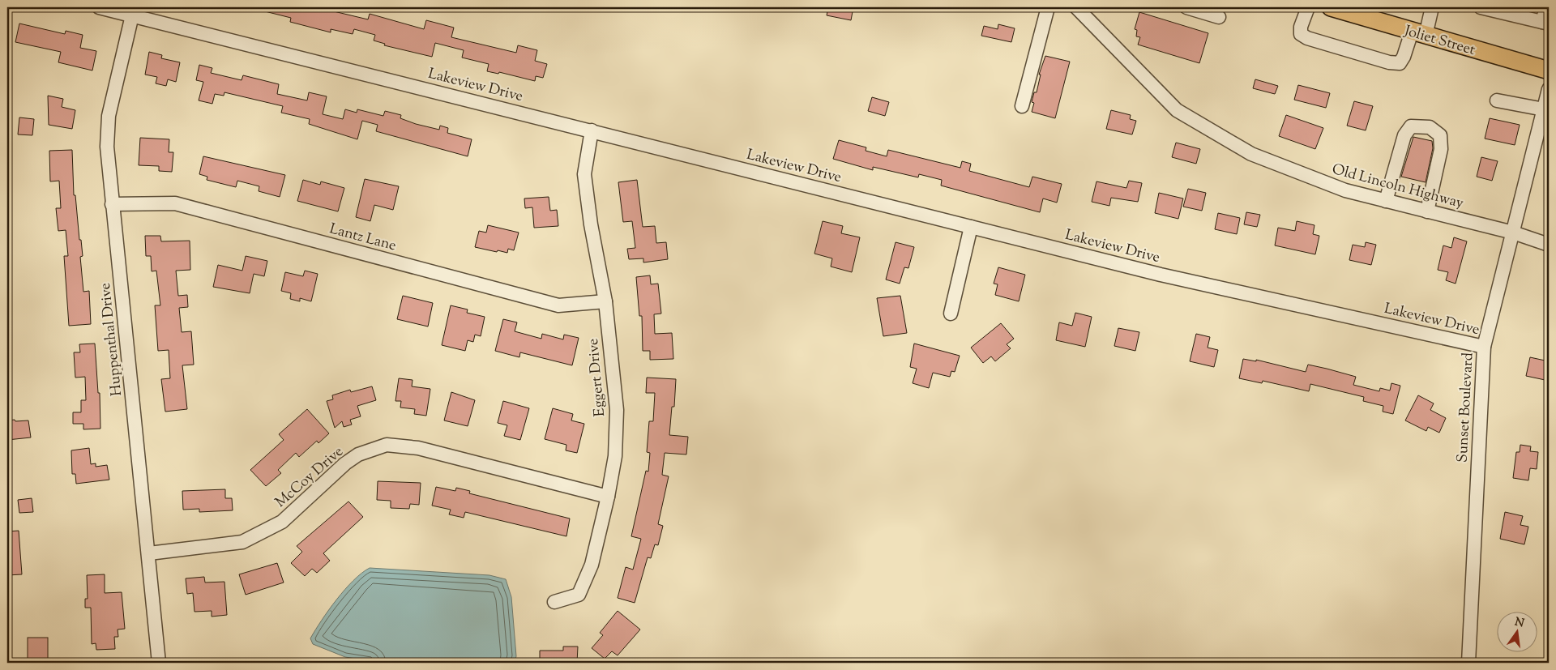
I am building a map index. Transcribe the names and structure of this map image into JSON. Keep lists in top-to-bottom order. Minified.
{"streets":{"main road":["Joliet Street"],"street":["Lakeview Drive","Old Lincoln Highway","Lantz Lane","Huppenthal Drive","Eggert Drive","Sunset Boulevard","McCoy Drive"]},"crossings":[["Lakeview Drive","Huppenthal Drive"],["Lakeview Drive","Eggert Drive"],["Lakeview Drive","Sunset Boulevard"],["Old Lincoln Highway","Sunset Boulevard"],["Lantz Lane","Huppenthal Drive"],["Lantz Lane","Eggert Drive"],["Huppenthal Drive","McCoy Drive"],["Eggert Drive","McCoy Drive"]],"north":"top"}
